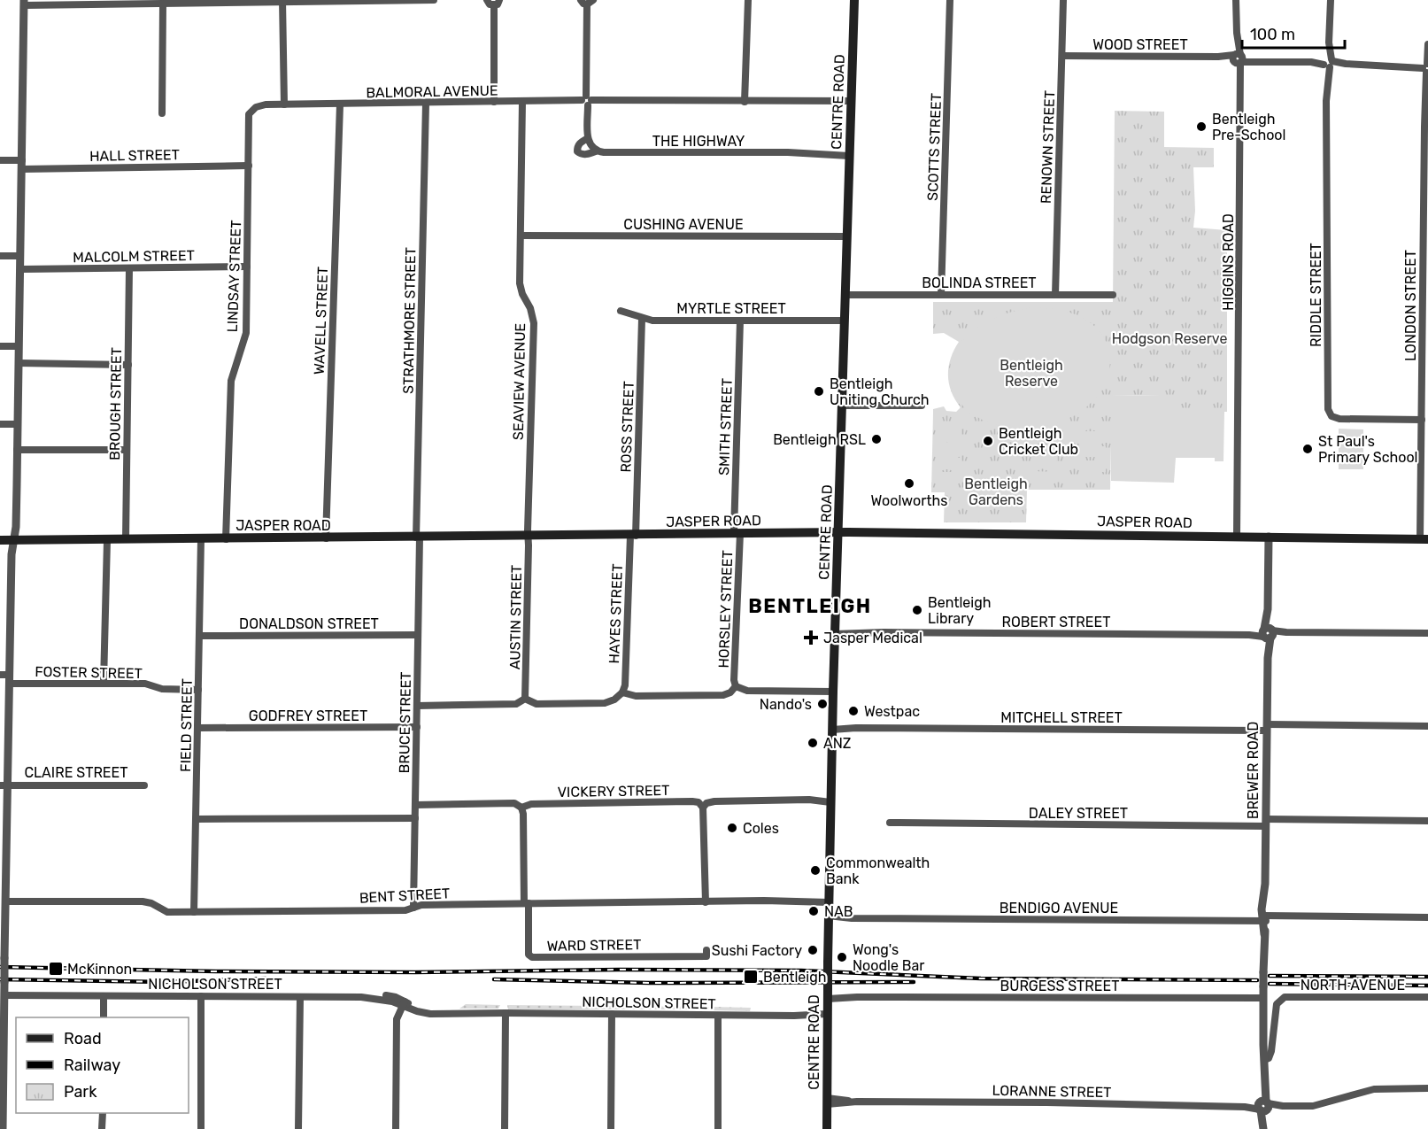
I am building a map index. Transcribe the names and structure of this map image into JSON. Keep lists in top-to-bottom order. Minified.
{"streets":{"main road":["CENTRE ROAD","JASPER ROAD"],"street":["WOOD STREET","BALMORAL AVENUE","THE HIGHWAY","SCOTTS STREET","RENOWN STREET","HALL STREET","CUSHING AVENUE","MALCOLM STREET","HIGGINS ROAD","LINDSAY STREET","BOLINDA STREET","RIDDLE STREET","LONDON STREET","MYRTLE STREET","WAVELL STREET","STRATHMORE STREET","SEAVIEW AVENUE","BROUGH STREET","ROSS STREET","SMITH STREET","HORSLEY STREET","HAYES STREET","AUSTIN STREET","ROBERT STREET","DONALDSON STREET","FOSTER STREET","GODFREY STREET","MITCHELL STREET","BRUCE STREET","FIELD STREET","BREWER ROAD","CLAIRE STREET","VICKERY STREET","DALEY STREET","BENT STREET","BENDIGO AVENUE","WARD STREET","NICHOLSON STREET","NORTH AVENUE","BURGESS STREET","LORANNE STREET"]},"crossings":[["WOOD STREET","RENOWN STREET"],["WOOD STREET","HIGGINS ROAD"],["WOOD STREET","RIDDLE STREET"],["WOOD STREET","LONDON STREET"],["BALMORAL AVENUE","CENTRE ROAD"],["BALMORAL AVENUE","LINDSAY STREET"],["BALMORAL AVENUE","WAVELL STREET"],["BALMORAL AVENUE","STRATHMORE STREET"],["BALMORAL AVENUE","SEAVIEW AVENUE"],["CENTRE ROAD","THE HIGHWAY"],["CENTRE ROAD","CUSHING AVENUE"],["CENTRE ROAD","BOLINDA STREET"],["CENTRE ROAD","MYRTLE STREET"],["CENTRE ROAD","JASPER ROAD"],["CENTRE ROAD","ROBERT STREET"],["CENTRE ROAD","MITCHELL STREET"],["CENTRE ROAD","VICKERY STREET"],["CENTRE ROAD","BENT STREET"],["CENTRE ROAD","BENDIGO AVENUE"],["CENTRE ROAD","NICHOLSON STREET"],["CENTRE ROAD","BURGESS STREET"],["CENTRE ROAD","LORANNE STREET"],["SCOTTS STREET","BOLINDA STREET"],["RENOWN STREET","BOLINDA STREET"],["HALL STREET","LINDSAY STREET"],["CUSHING AVENUE","SEAVIEW AVENUE"],["MALCOLM STREET","LINDSAY STREET"],["MALCOLM STREET","BROUGH STREET"],["HIGGINS ROAD","JASPER ROAD"],["LINDSAY STREET","JASPER ROAD"],["RIDDLE STREET","LONDON STREET"],["LONDON STREET","JASPER ROAD"],["MYRTLE STREET","ROSS STREET"],["MYRTLE STREET","SMITH STREET"],["WAVELL STREET","JASPER ROAD"],["STRATHMORE STREET","JASPER ROAD"],["STRATHMORE STREET","BRUCE STREET"],["SEAVIEW AVENUE","JASPER ROAD"],["SEAVIEW AVENUE","AUSTIN STREET"],["BROUGH STREET","JASPER ROAD"],["ROSS STREET","JASPER ROAD"],["ROSS STREET","HAYES STREET"],["SMITH STREET","JASPER ROAD"],["SMITH STREET","HORSLEY STREET"],["JASPER ROAD","HORSLEY STREET"],["JASPER ROAD","HAYES STREET"],["JASPER ROAD","AUSTIN STREET"],["JASPER ROAD","BRUCE STREET"],["JASPER ROAD","FIELD STREET"],["JASPER ROAD","BREWER ROAD"],["ROBERT STREET","BREWER ROAD"],["DONALDSON STREET","BRUCE STREET"],["DONALDSON STREET","FIELD STREET"],["FOSTER STREET","FIELD STREET"],["GODFREY STREET","BRUCE STREET"],["GODFREY STREET","FIELD STREET"],["MITCHELL STREET","BREWER ROAD"],["BRUCE STREET","VICKERY STREET"],["BRUCE STREET","BENT STREET"],["FIELD STREET","BENT STREET"],["BREWER ROAD","DALEY STREET"],["BREWER ROAD","BENDIGO AVENUE"],["BREWER ROAD","NORTH AVENUE"],["BREWER ROAD","BURGESS STREET"],["BREWER ROAD","LORANNE STREET"],["VICKERY STREET","WARD STREET"],["BENT STREET","WARD STREET"]],"districts":["BENTLEIGH"],"parks":["Hodgson Reserve","Bentleigh Reserve","Bentleigh Gardens"],"places":{"other":["Bentleigh Pre-School","Bentleigh Uniting Church","Bentleigh RSL","Bentleigh Cricket Club","St Paul's Primary School","Woolworths","Bentleigh Library","Nando's","Westpac","ANZ","Coles","Commonwealth Bank","NAB","Sushi Factory","Wong's Noodle Bar"],"health":["Jasper Medical"],"transit":["McKinnon","Bentleigh"]},"legend":["Road","Railway","Park"],"scale_bar":"100 m"}
